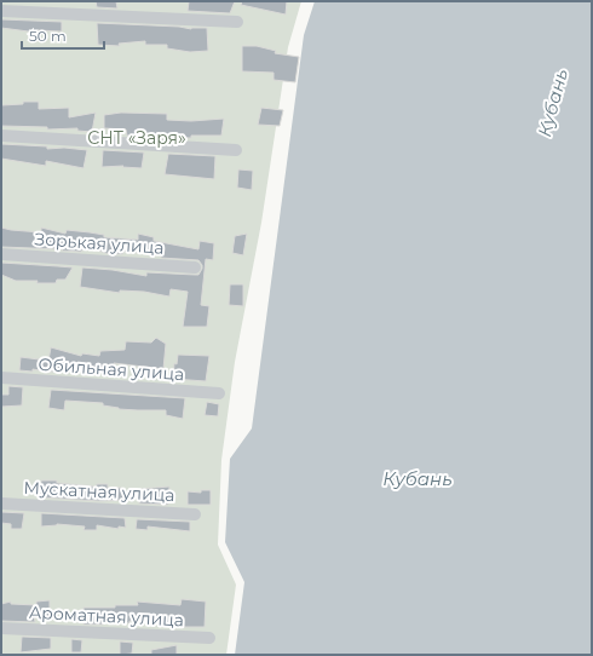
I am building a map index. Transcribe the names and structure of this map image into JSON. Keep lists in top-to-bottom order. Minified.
{"streets":{"street":["Зорькая улица","Обильная улица","Мускатная улица","Ароматная улица"]},"water":["Кубань"],"parks":["СНТ «Заря»"],"scale_bar":"50 m"}
